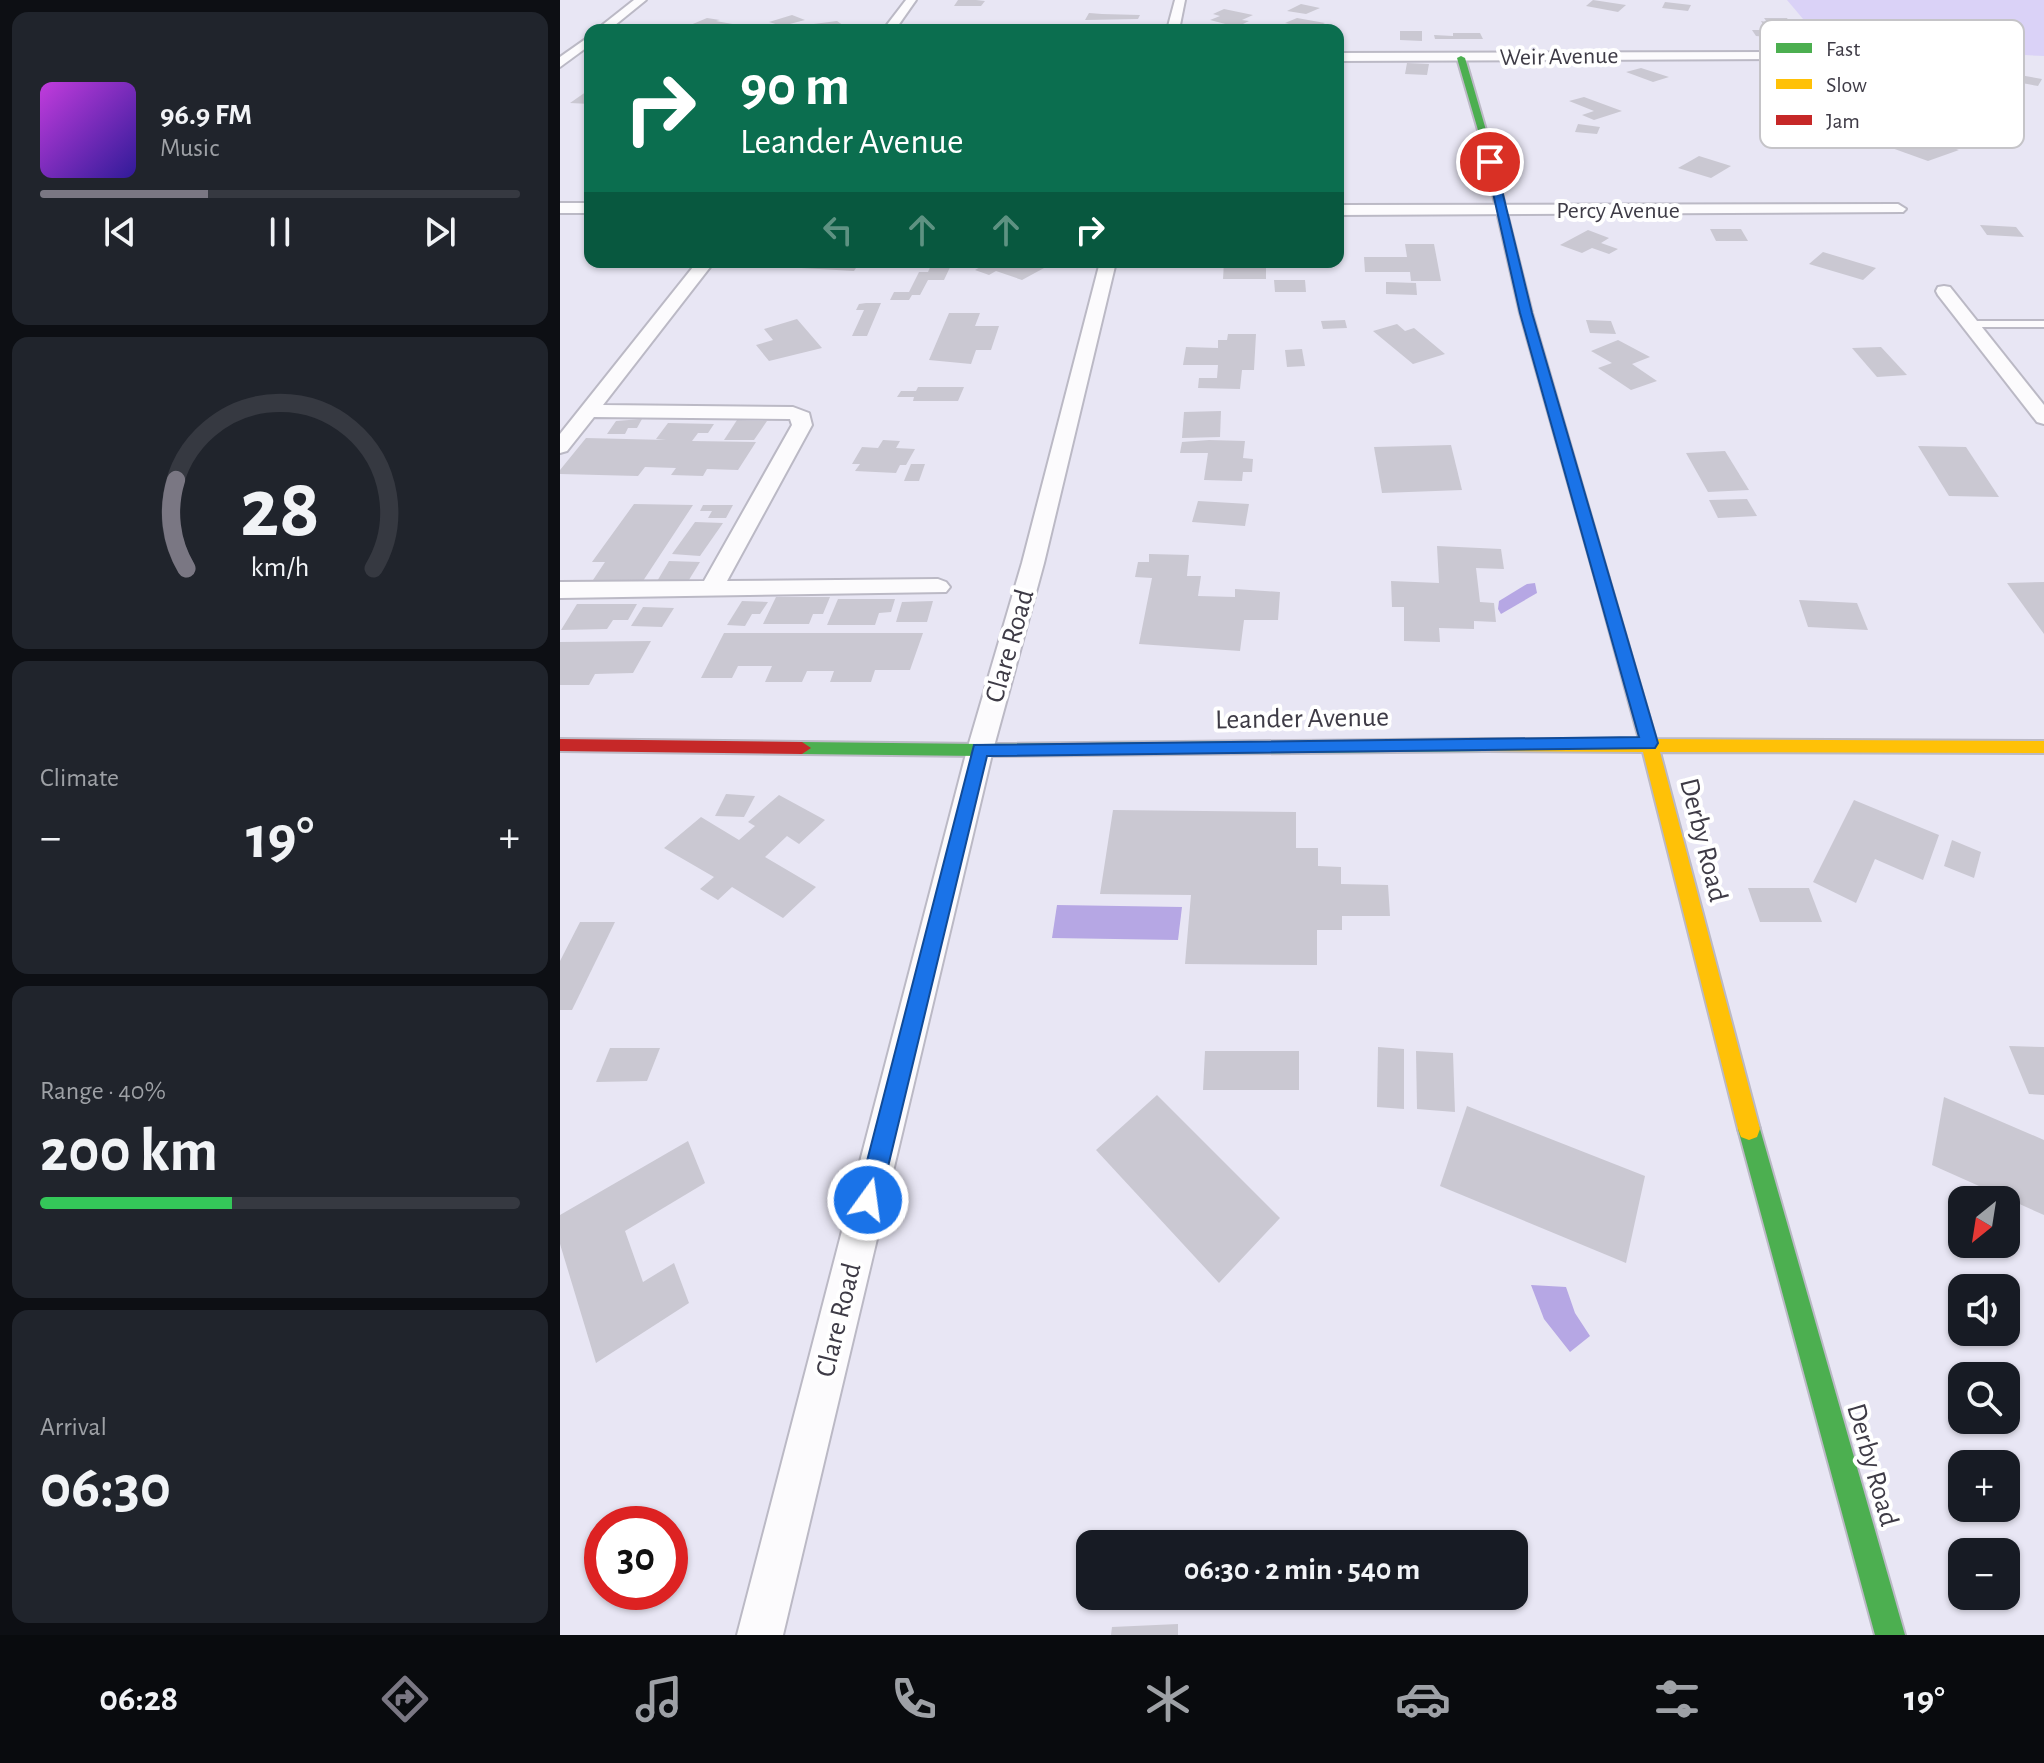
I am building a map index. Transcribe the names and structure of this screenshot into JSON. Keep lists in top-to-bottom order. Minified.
{"streets":{"street":["Weir Avenue","Percy Avenue","Clare Road","Leander Avenue","Derby Road"]},"crossings":[["Weir Avenue","Derby Road"],["Percy Avenue","Derby Road"],["Clare Road","Leander Avenue"],["Leander Avenue","Derby Road"]],"legend":["Fast","Slow","Jam"],"north":"bottom left","page":{"turn":["90 m","Leander Avenue"],"song":["96.9 FM","Music"],"tile":["Climate",["Range · 40%","200 km"],["Arrival","06:30"]],"heat":["−","19°","+"],"map_buttons":["+","−"],"limit":"30","trip":"06:30 · 2 min · 540 m","tabs":["06:28","19°"],"gauge":["28","km/h"]}}
